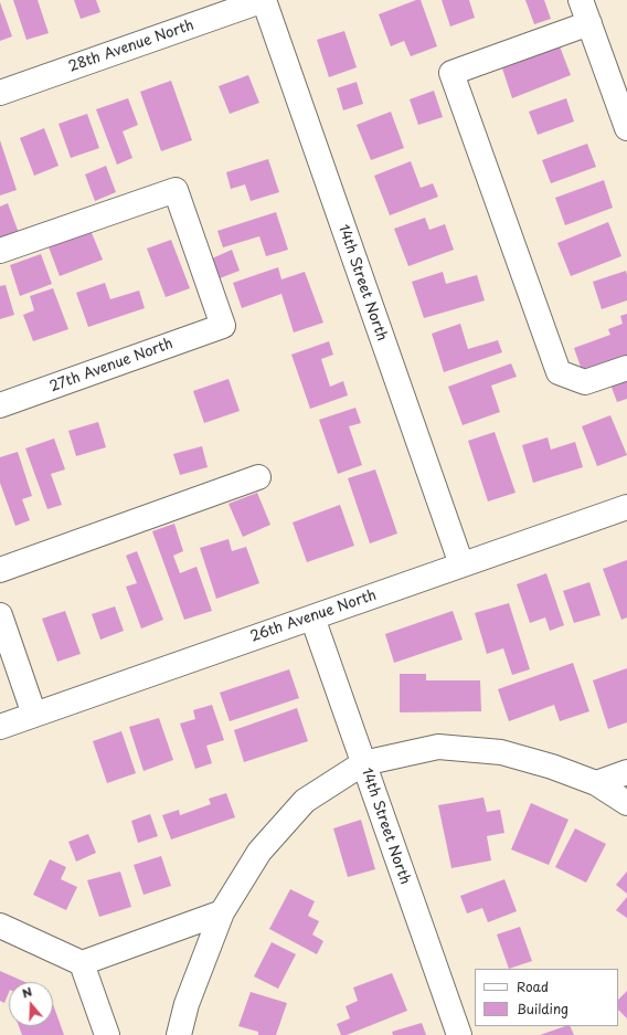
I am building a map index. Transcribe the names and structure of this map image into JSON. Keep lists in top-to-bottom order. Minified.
{"streets":{"street":["28th Avenue North","14th Street North","27th Avenue North","26th Avenue North"]},"crossings":[["28th Avenue North","14th Street North"],["14th Street North","26th Avenue North"]],"legend":["Road","Building"],"north":"top"}
